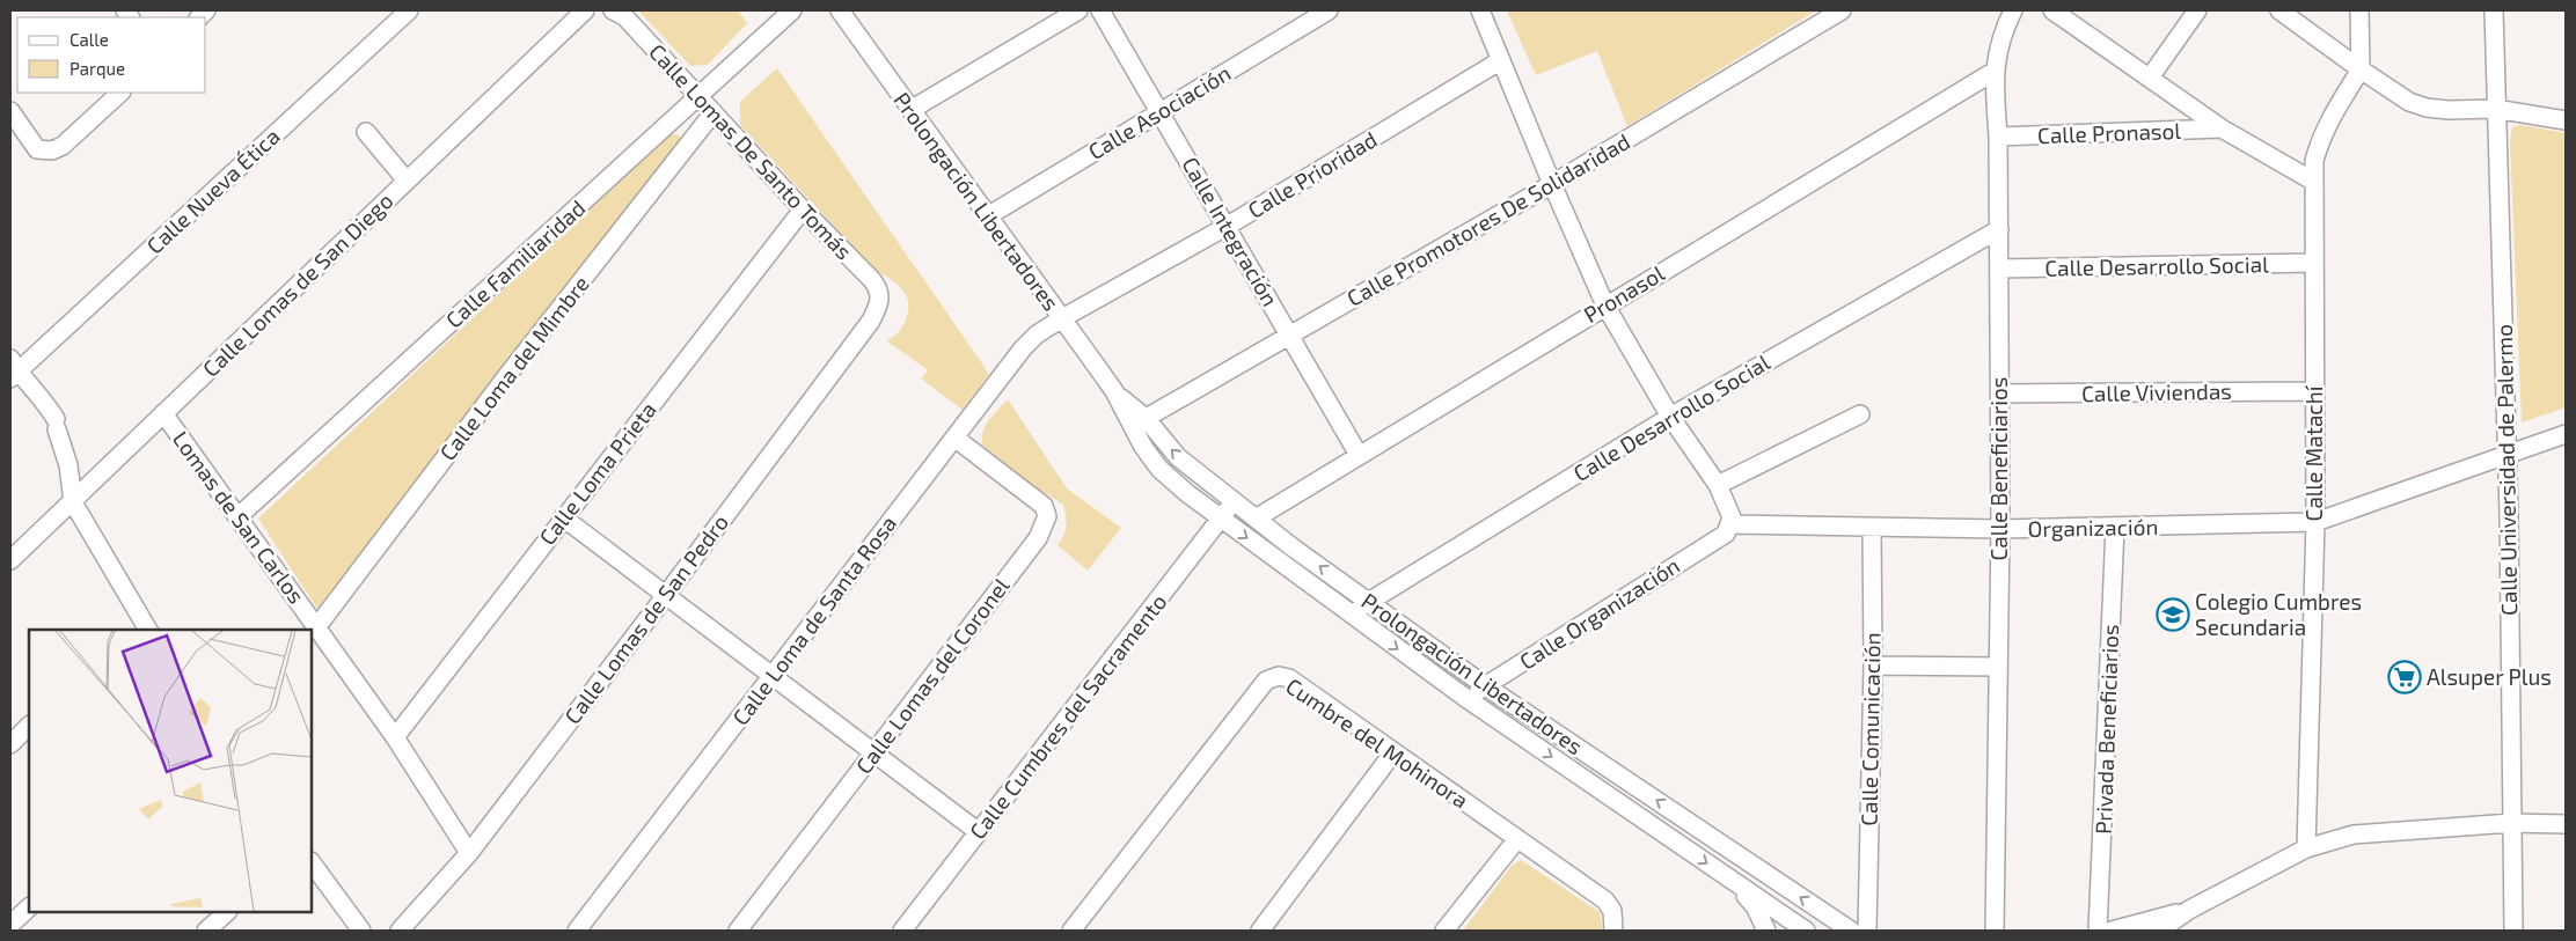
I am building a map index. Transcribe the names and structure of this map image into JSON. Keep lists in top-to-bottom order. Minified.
{"streets":{"street":["Calle Asociación","Calle Pronasol","Calle Lomas De Santo Tomás","Calle Prioridad","Calle Nueva Ética","Prolongación Libertadores","Calle Promotores De Solidaridad","Calle Integración","Calle Familiaridad","Calle Desarrollo Social","Calle Lomas de San Diego","Pronasol","Calle Loma del Mimbre","Calle Viviendas","Calle Matachí","Calle Beneficiarios","Calle Universidad de Palermo","Calle Loma Prieta","Lomas de San Carlos","Organización","Calle Organización","Calle Lomas de San Pedro","Calle Loma de Santa Rosa","Calle Lomas del Coronel","Calle Cumbres del Sacramento","Calle Comunicación","Privada Beneficiarios","Cumbre del Mohinora"]},"crossings":[["Calle Asociación","Prolongación Libertadores"],["Calle Asociación","Calle Integración"],["Calle Pronasol","Calle Beneficiarios"],["Calle Lomas De Santo Tomás","Calle Familiaridad"],["Calle Lomas De Santo Tomás","Calle Loma del Mimbre"],["Calle Lomas De Santo Tomás","Calle Loma Prieta"],["Calle Lomas De Santo Tomás","Calle Lomas de San Pedro"],["Calle Prioridad","Prolongación Libertadores"],["Calle Prioridad","Calle Integración"],["Calle Prioridad","Calle Loma de Santa Rosa"],["Prolongación Libertadores","Calle Promotores De Solidaridad"],["Prolongación Libertadores","Calle Desarrollo Social"],["Prolongación Libertadores","Pronasol"],["Prolongación Libertadores","Calle Organización"],["Prolongación Libertadores","Calle Loma de Santa Rosa"],["Prolongación Libertadores","Calle Cumbres del Sacramento"],["Calle Promotores De Solidaridad","Calle Integración"],["Calle Integración","Pronasol"],["Calle Familiaridad","Lomas de San Carlos"],["Calle Desarrollo Social","Calle Matachí"],["Calle Desarrollo Social","Calle Beneficiarios"],["Calle Lomas de San Diego","Lomas de San Carlos"],["Pronasol","Calle Beneficiarios"],["Calle Loma del Mimbre","Lomas de San Carlos"],["Calle Viviendas","Calle Matachí"],["Calle Viviendas","Calle Beneficiarios"],["Calle Matachí","Organización"],["Calle Beneficiarios","Organización"],["Calle Universidad de Palermo","Organización"],["Calle Loma Prieta","Lomas de San Carlos"],["Lomas de San Carlos","Calle Lomas de San Pedro"],["Organización","Calle Organización"],["Organización","Calle Comunicación"],["Organización","Privada Beneficiarios"],["Calle Loma de Santa Rosa","Calle Lomas del Coronel"]],"places":{"school or university":["Colegio Cumbres Secundaria"],"supermarket":["Alsuper Plus"]},"legend":["Calle","Parque"]}
